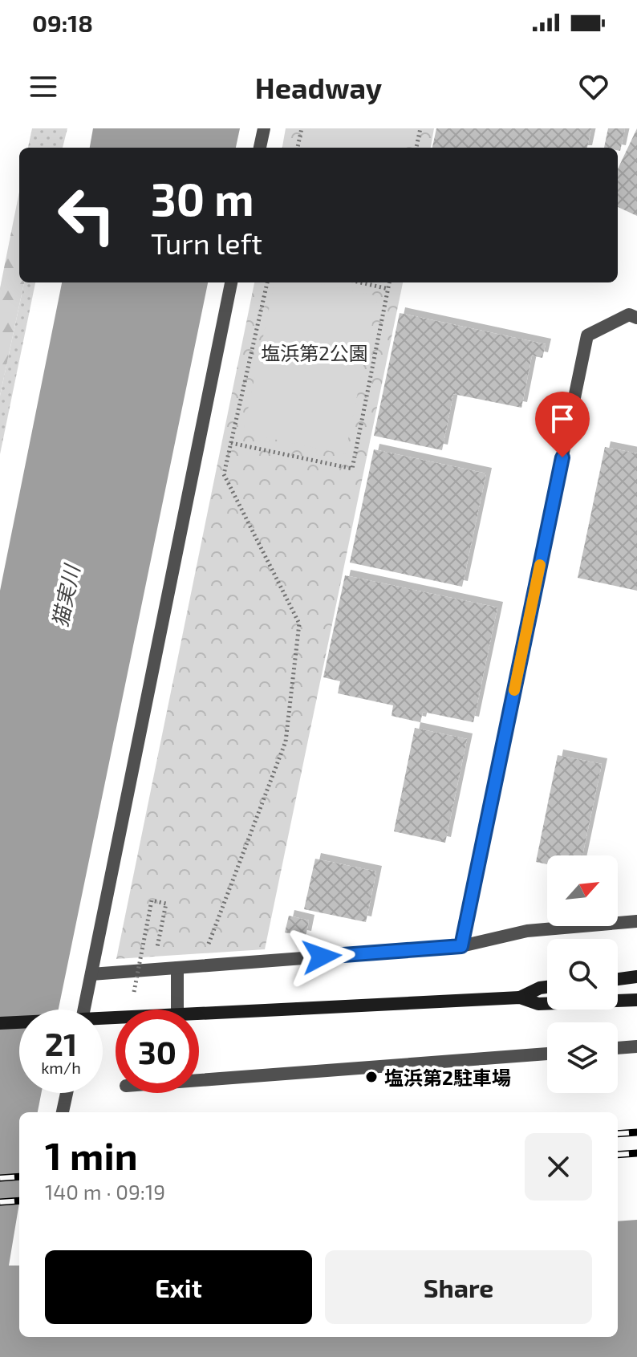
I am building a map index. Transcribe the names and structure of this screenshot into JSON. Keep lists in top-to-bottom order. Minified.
{"water":["猫実川"],"parks":["塩浜第2公園"],"places":["塩浜第2駐車場"],"north":"top right","page":{"status":"09:18","header":"Headway","turn":["30 m","Turn left"],"speed":"21 km/h","limit":"30","heading":["1 min","140 m · 09:19"],"buttons":["Exit","Share"]}}
